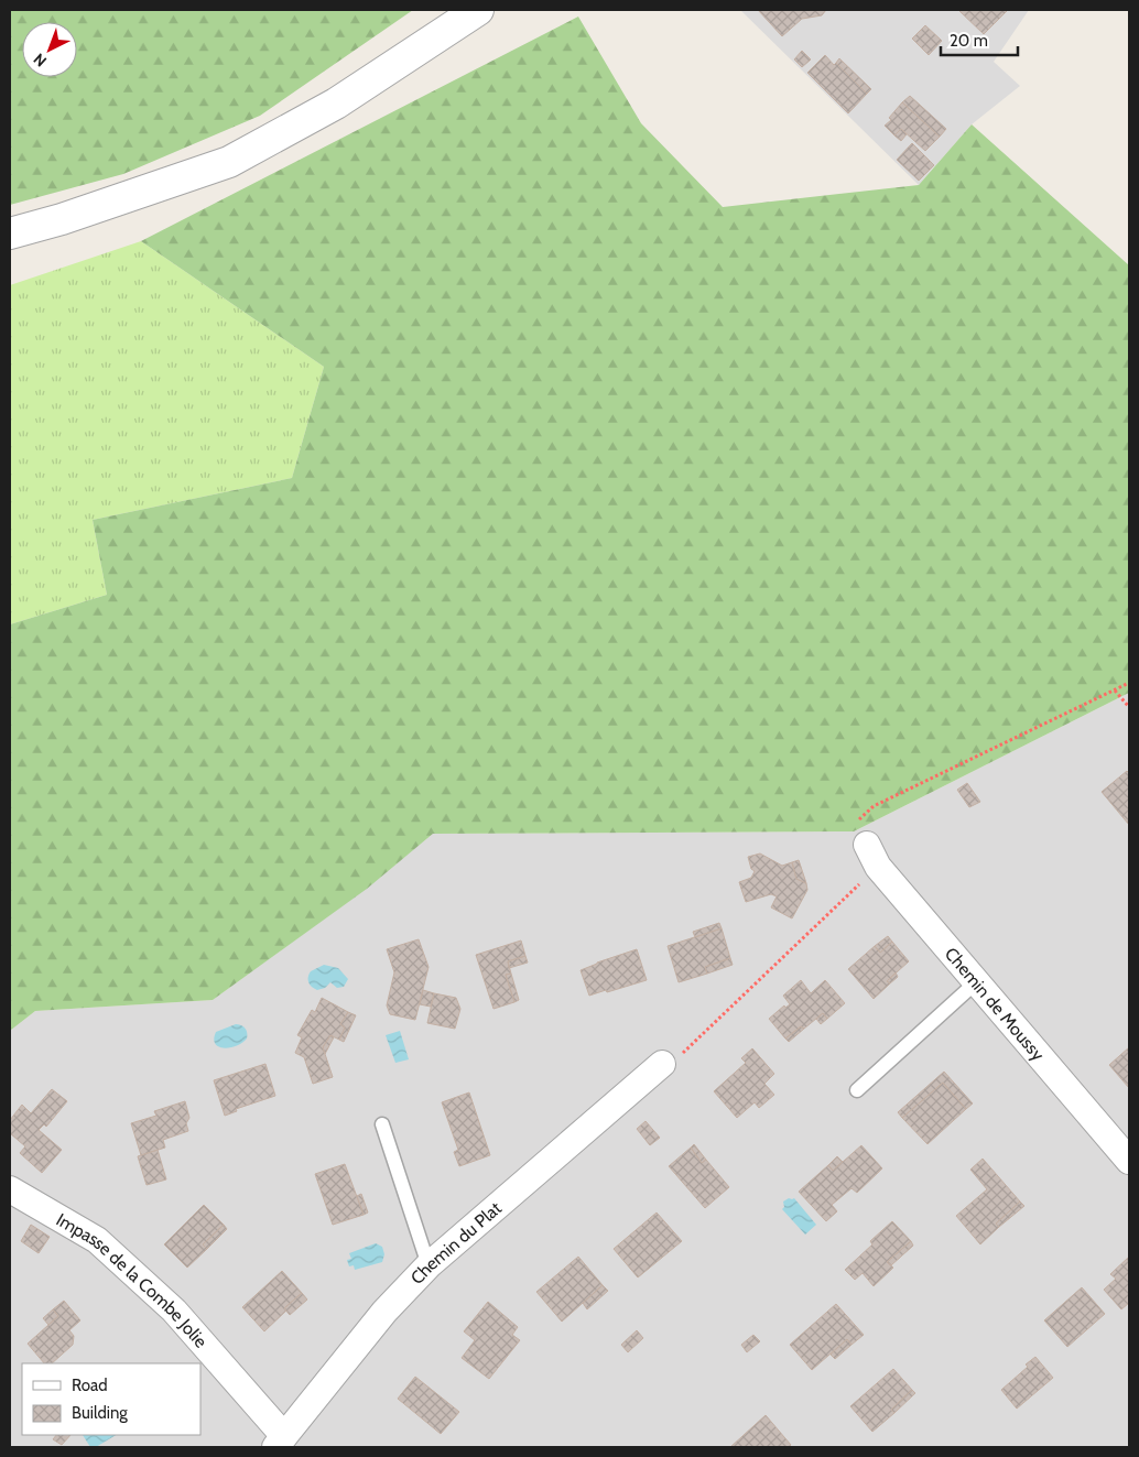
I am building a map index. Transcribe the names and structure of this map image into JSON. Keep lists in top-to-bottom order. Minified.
{"streets":{"street":["Chemin de Moussy","Chemin du Plat","Impasse de la Combe Jolie"]},"crossings":[["Chemin du Plat","Impasse de la Combe Jolie"]],"legend":["Road","Building"],"scale_bar":"20 m","north":"bottom left"}
